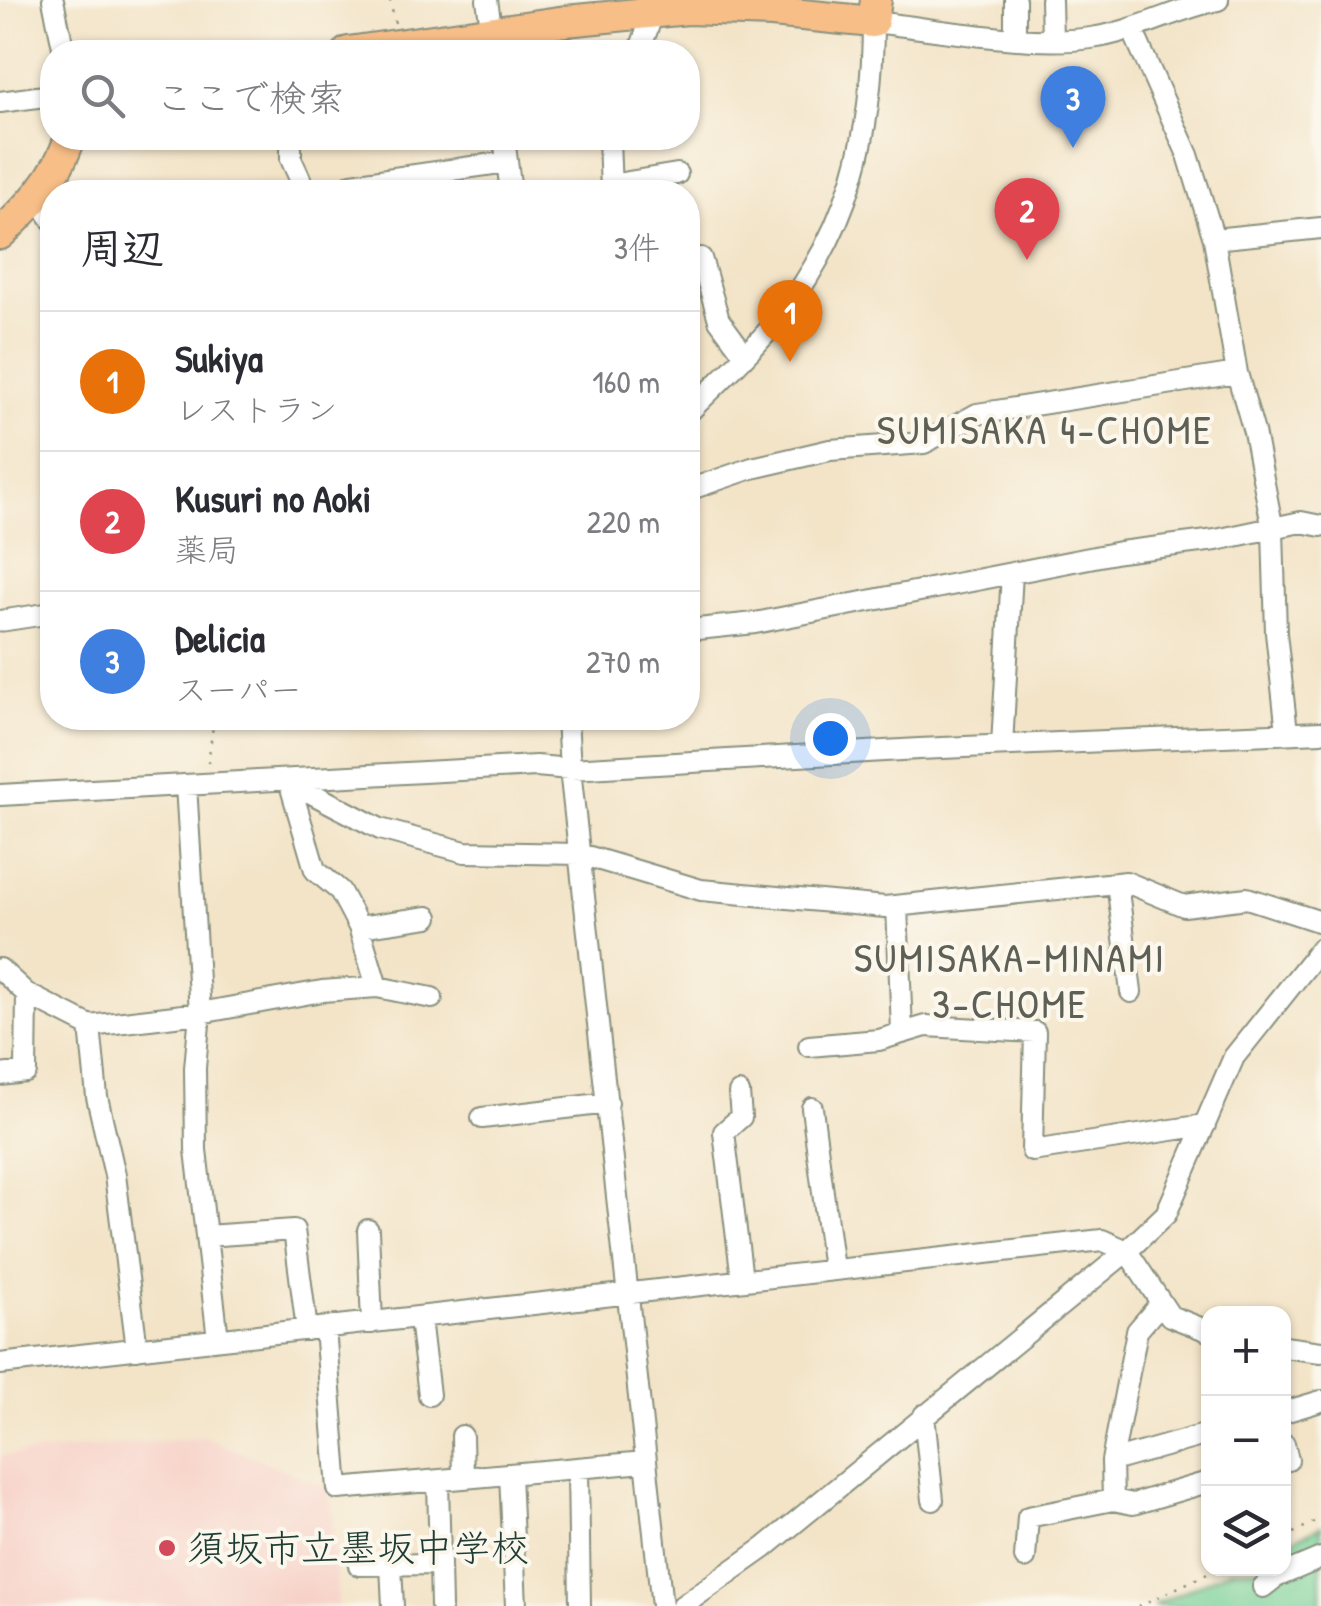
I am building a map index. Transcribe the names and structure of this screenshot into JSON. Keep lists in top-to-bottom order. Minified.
{"districts":["SUMISAKA 4-CHOME","SUMISAKA-MINAMI 3-CHOME"],"places":["須坂市立墨坂中学校"],"page":{"search":"ここで検索","pins":["3","2","1"],"heading":["周辺","3件"],"list":[{"mark":"1","name":"Sukiya","note":"レストラン","value":"160 m"},{"mark":"2","name":"Kusuri no Aoki","note":"薬局","value":"220 m"},{"mark":"3","name":"Delicia","note":"スーパー","value":"270 m"}],"map_buttons":["+","−"]}}
